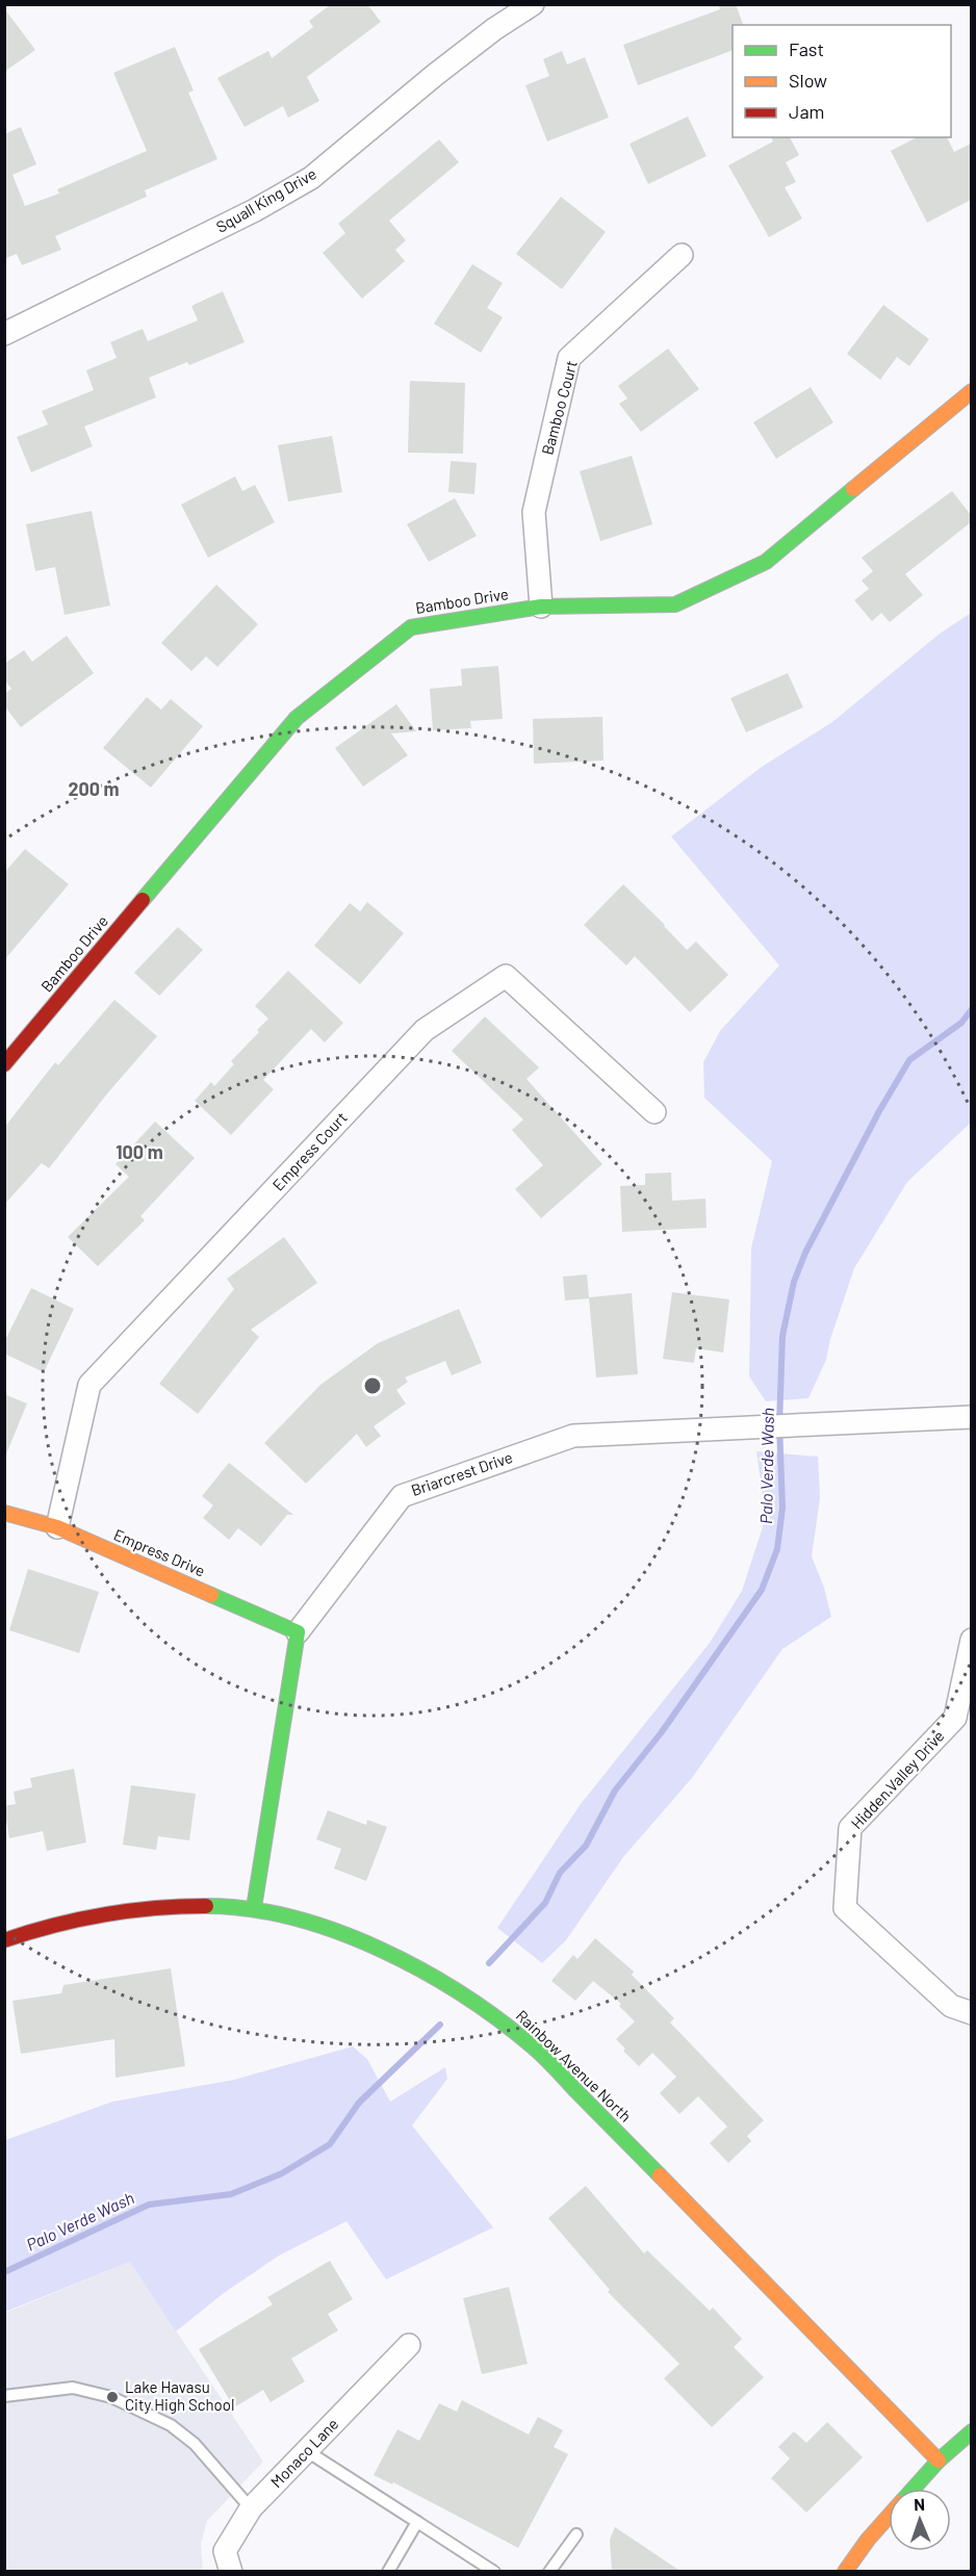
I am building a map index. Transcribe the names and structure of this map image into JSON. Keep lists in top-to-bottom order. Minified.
{"streets":{"street":["Squall King Drive","Bamboo Court","Bamboo Drive","Empress Court","Briarcrest Drive","Empress Drive","Hidden Valley Drive","Rainbow Avenue North","Monaco Lane"]},"crossings":[["Bamboo Court","Bamboo Drive"],["Empress Court","Empress Drive"],["Briarcrest Drive","Empress Drive"],["Briarcrest Drive","Rainbow Avenue North"]],"water":["Palo Verde Wash"],"places":["Lake Havasu City High School"],"legend":["Fast","Slow","Jam"],"north":"top","rings":["200 m","100 m"]}
